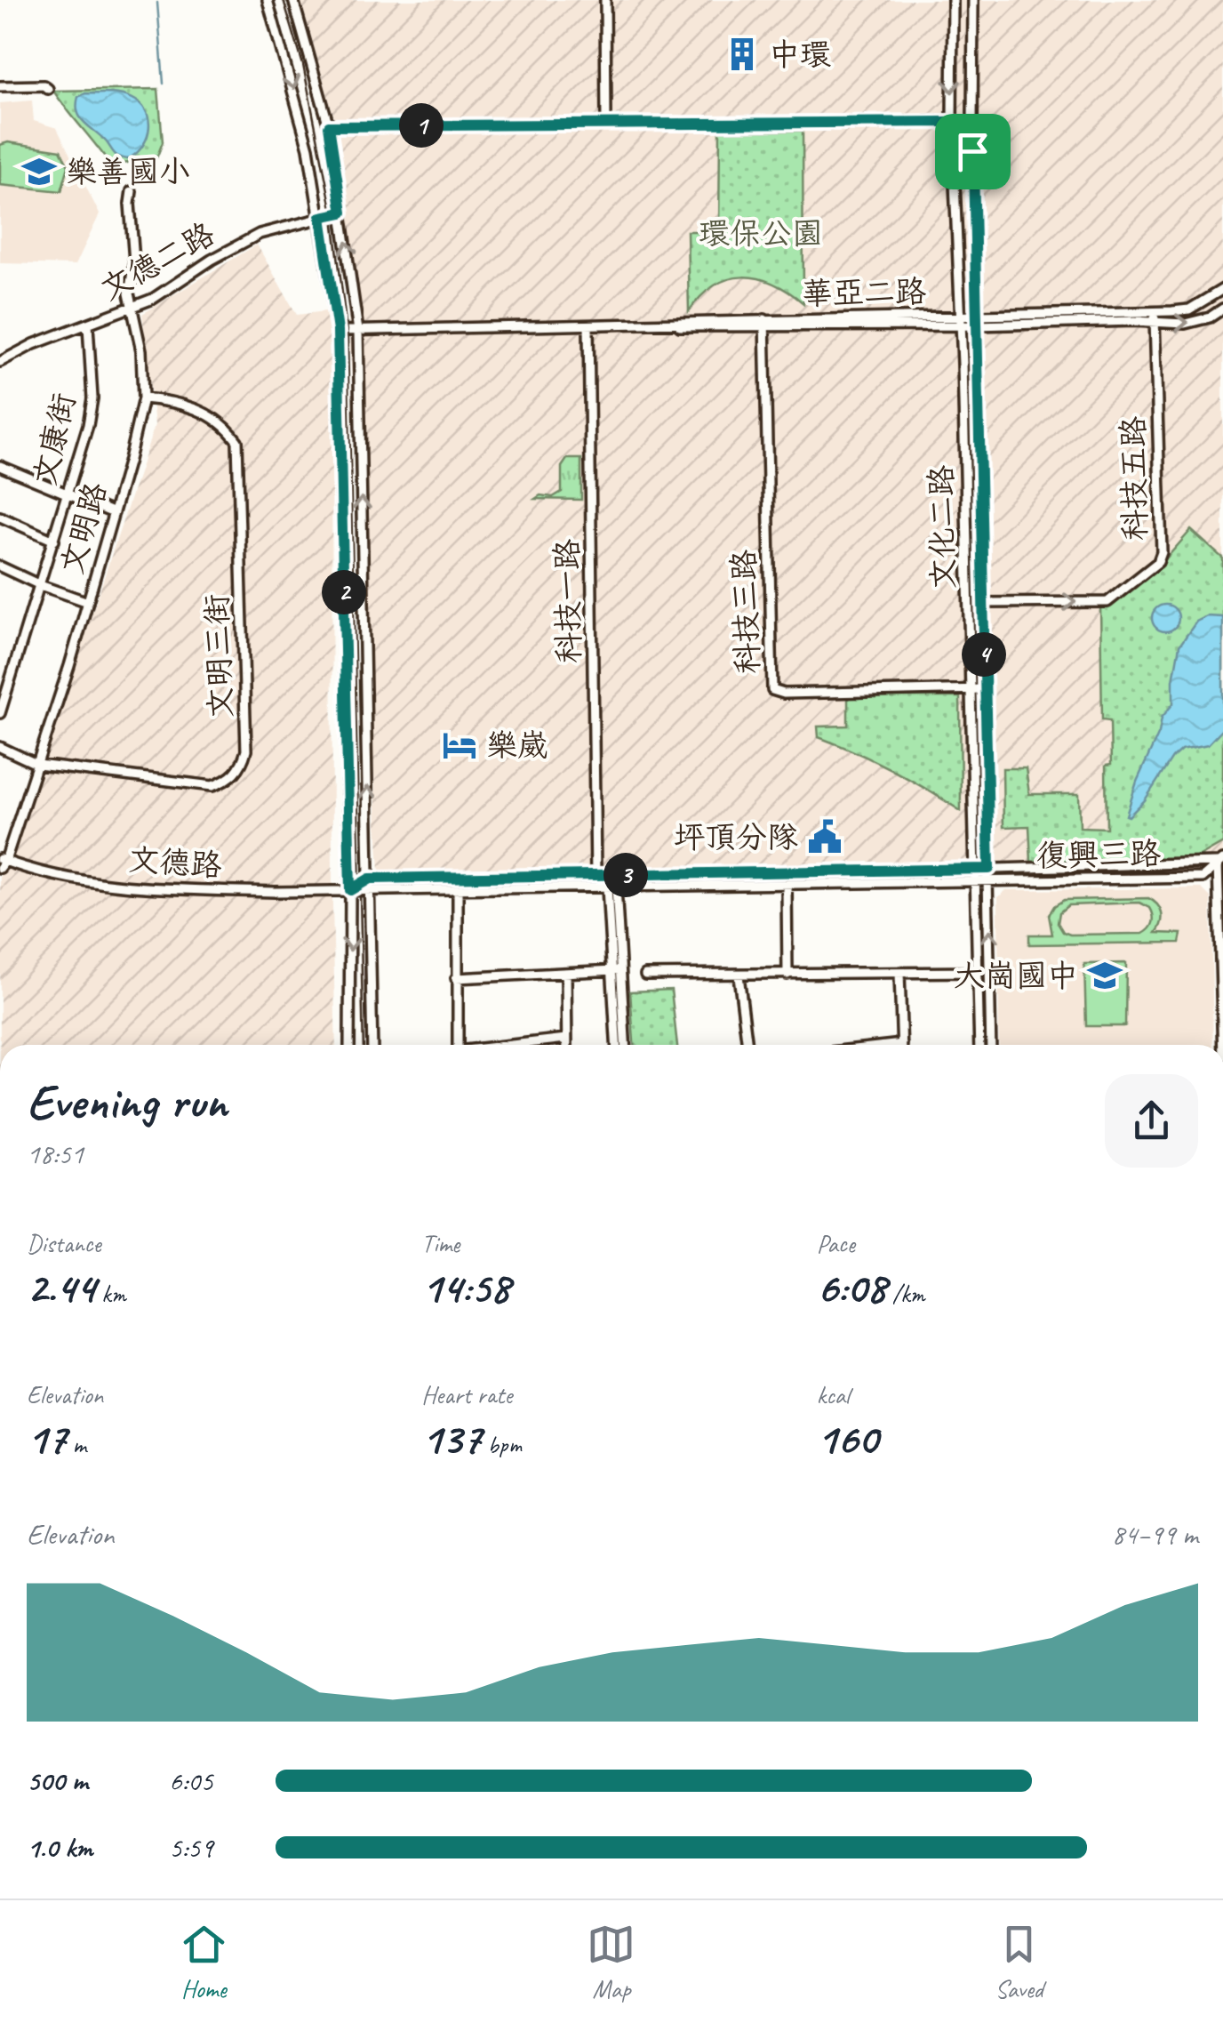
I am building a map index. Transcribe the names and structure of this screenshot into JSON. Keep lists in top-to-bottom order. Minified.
{"streets":{"street":["文德二路","華亞二路","文康街","科技五路","文化二路","文明路","科技一路","科技三路","文明三街","復興三路","文德路"]},"crossings":[["文德二路","文康街"],["文德二路","文明路"],["華亞二路","科技五路"],["華亞二路","文化二路"],["華亞二路","科技一路"],["華亞二路","科技三路"],["科技五路","文化二路"],["文化二路","科技三路"],["文化二路","復興三路"],["文明路","文明三街"],["文明路","文德路"],["科技一路","復興三路"],["復興三路","文德路"]],"parks":["環保公園"],"places":{"building":["中環"],"school or university":["樂善國小","大崗國中"],"hotel":["樂崴"],"public building":["坪頂分隊"]},"page":{"pins":["1","2","4","3"],"heading":["Evening run","18:51"],"stats":[["Distance","2.44 km"],["Time","14:58"],["Pace","6:08 /km"],["Elevation","17 m"],["Heart rate","137 bpm"],["kcal","160"]],"chart":["Elevation","84–99 m"],"list":[{"name":"500 m","note":"6:05"},{"name":"1.0 km","note":"5:59"}],"tabs":["Home","Map","Saved"]}}
